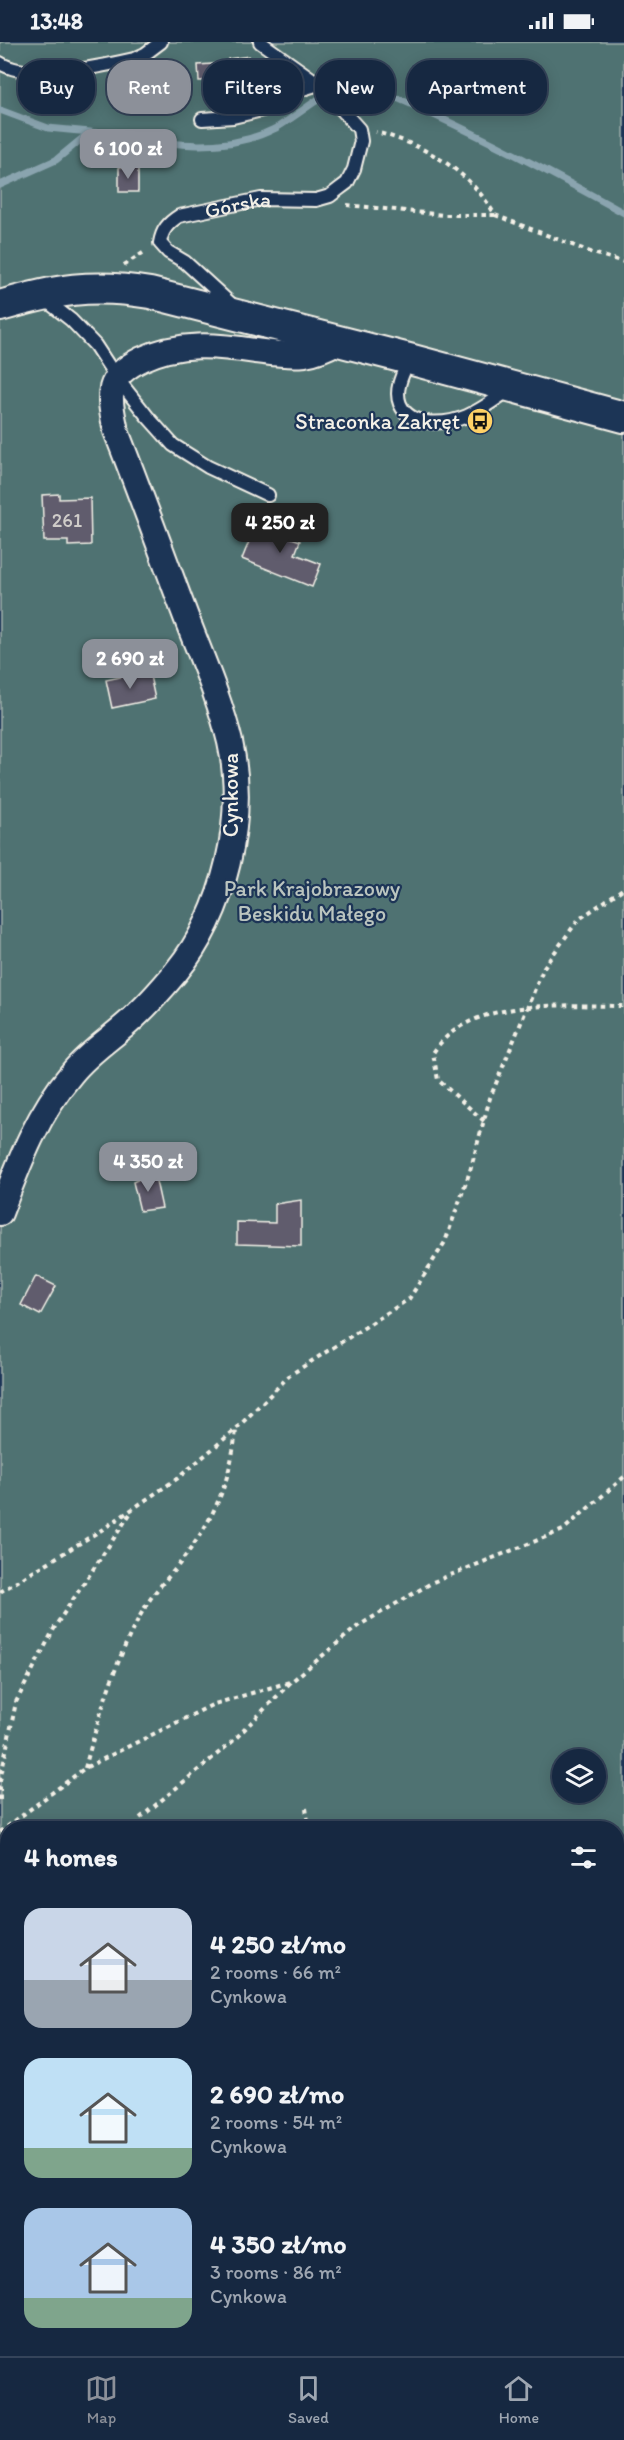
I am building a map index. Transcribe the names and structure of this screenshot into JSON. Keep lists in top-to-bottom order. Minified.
{"streets":{"street":["Górska","Cynkowa"]},"parks":["Park Krajobrazowy Beskidu Małego"],"places":{"bus stop":["Straconka Zakręt"]},"house_numbers":["261"],"page":{"status":"13:48","chip":["Buy","Rent","Filters","New","Apartment"],"price":["6 100 zł","4 250 zł","2 690 zł","4 350 zł"],"heading":"4 homes","list":[{"name":"4 250 zł/mo","note":"2 rooms · 66 m² · Cynkowa"},{"name":"2 690 zł/mo","note":"2 rooms · 54 m² · Cynkowa"},{"name":"4 350 zł/mo","note":"3 rooms · 86 m² · Cynkowa"}],"tabs":["Map","Saved","Home"]}}
